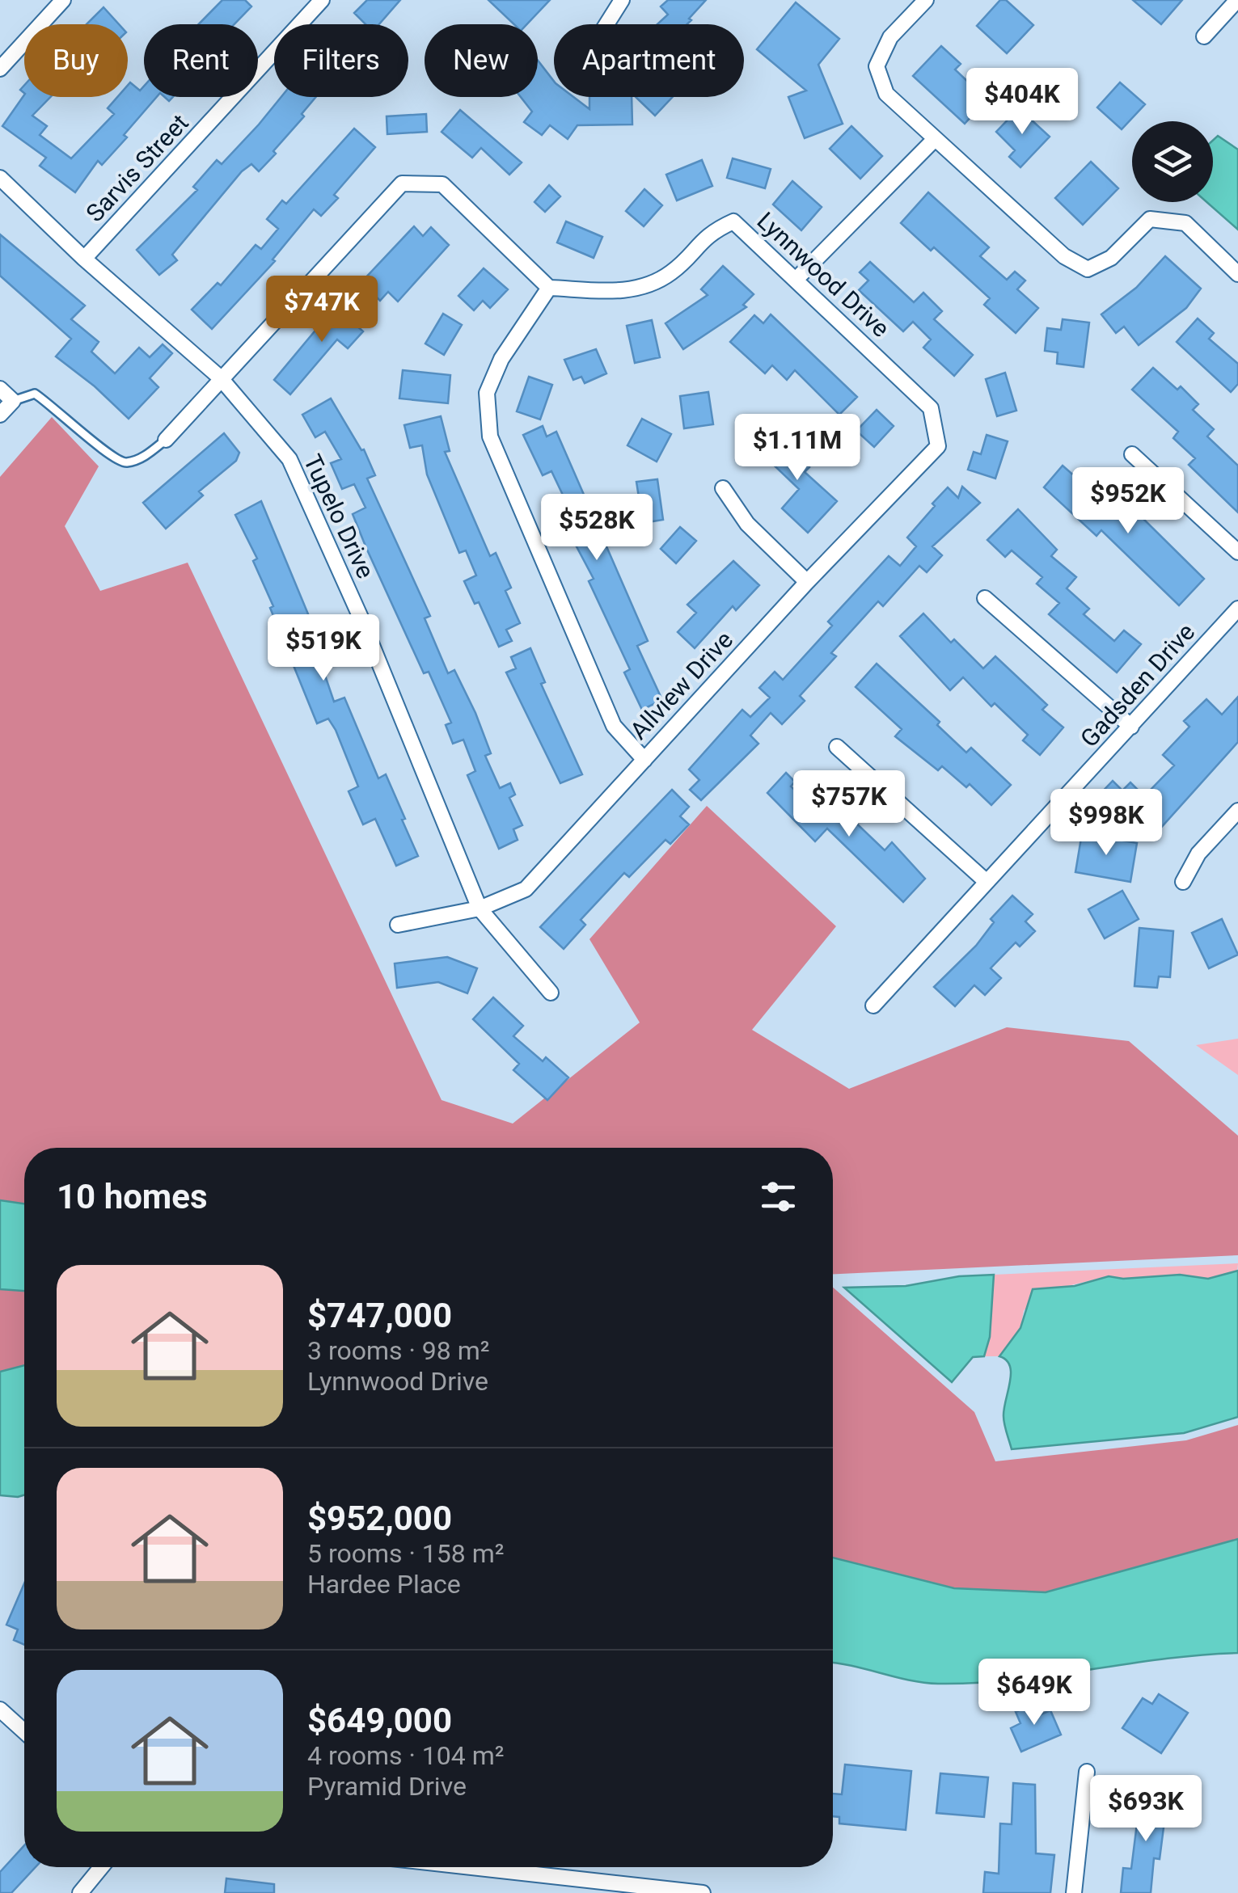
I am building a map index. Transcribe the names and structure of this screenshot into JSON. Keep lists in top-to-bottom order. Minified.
{"streets":{"street":["Sarvis Street","Lynnwood Drive","Tupelo Drive","Allview Drive","Gadsden Drive"]},"crossings":[["Sarvis Street","Tupelo Drive"],["Lynnwood Drive","Allview Drive"],["Tupelo Drive","Allview Drive"]],"page":{"chip":["Buy","Rent","Filters","New","Apartment"],"price":["$404K","$747K","$1.11M","$952K","$528K","$519K","$757K","$998K","$649K","$693K"],"heading":"10 homes","list":[{"name":"$747,000","note":"3 rooms · 98 m² · Lynnwood Drive"},{"name":"$952,000","note":"5 rooms · 158 m² · Hardee Place"},{"name":"$649,000","note":"4 rooms · 104 m² · Pyramid Drive"}]}}
